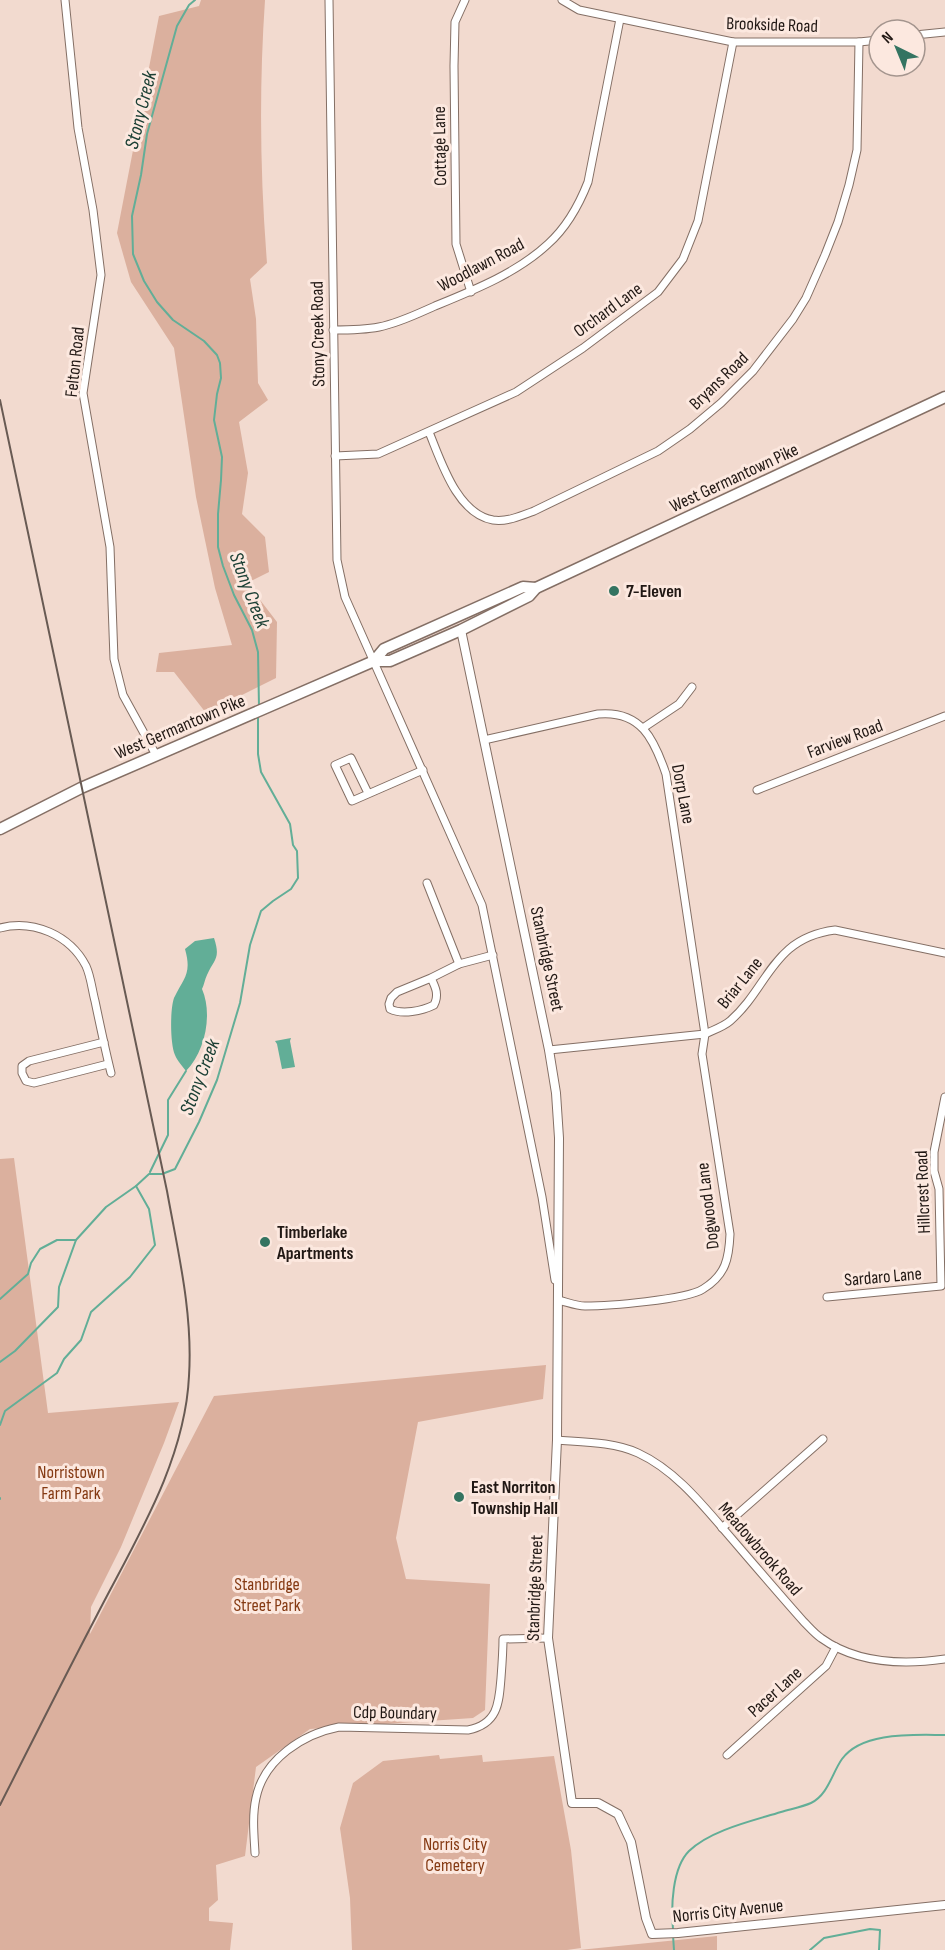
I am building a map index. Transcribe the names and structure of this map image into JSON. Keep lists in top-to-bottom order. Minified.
{"streets":{"main road":["West Germantown Pike"],"street":["Brookside Road","Cottage Lane","Woodlawn Road","Orchard Lane","Stony Creek Road","Felton Road","Bryans Road","Farview Road","Dorp Lane","Stanbridge Street","Briar Lane","Hillcrest Road","Dogwood Lane","Sardaro Lane","Meadowbrook Road","Pacer Lane","Cdp Boundary","Norris City Avenue"]},"crossings":[["Brookside Road","Woodlawn Road"],["Brookside Road","Orchard Lane"],["Brookside Road","Bryans Road"],["Cottage Lane","Woodlawn Road"],["Woodlawn Road","Stony Creek Road"],["Orchard Lane","Stony Creek Road"],["Orchard Lane","Bryans Road"],["Stony Creek Road","West Germantown Pike"],["Stony Creek Road","Stanbridge Street"],["Felton Road","West Germantown Pike"],["West Germantown Pike","Stanbridge Street"],["Dorp Lane","Briar Lane"],["Dorp Lane","Dogwood Lane"],["Stanbridge Street","Briar Lane"],["Stanbridge Street","Dogwood Lane"],["Stanbridge Street","Meadowbrook Road"],["Stanbridge Street","Cdp Boundary"],["Stanbridge Street","Norris City Avenue"],["Briar Lane","Dogwood Lane"],["Hillcrest Road","Sardaro Lane"],["Meadowbrook Road","Pacer Lane"]],"water":["Stony Creek"],"parks":["Norristown Farm Park","Stanbridge Street Park","Norris City Cemetery"],"places":["7-Eleven","Timberlake Apartments","East Norriton Township Hall"],"north":"top left"}
